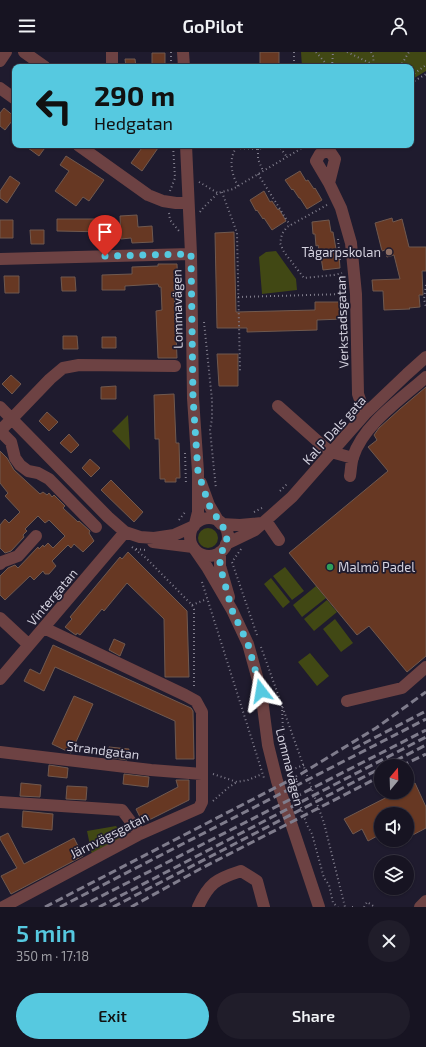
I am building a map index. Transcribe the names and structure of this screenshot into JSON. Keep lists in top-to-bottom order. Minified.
{"streets":{"street":["Lommavägen","Verkstadsgatan","Kal P Dals gata","Vintergatan","Strandgatan","Järnvägsgatan"]},"crossings":[["Lommavägen","Kal P Dals gata"],["Verkstadsgatan","Kal P Dals gata"]],"places":["Tågarpskolan","Malmö Padel"],"north":"top","page":{"header":"GoPilot","turn":["290 m","Hedgatan"],"heading":["5 min","350 m · 17:18"],"buttons":["Exit","Share"]}}
